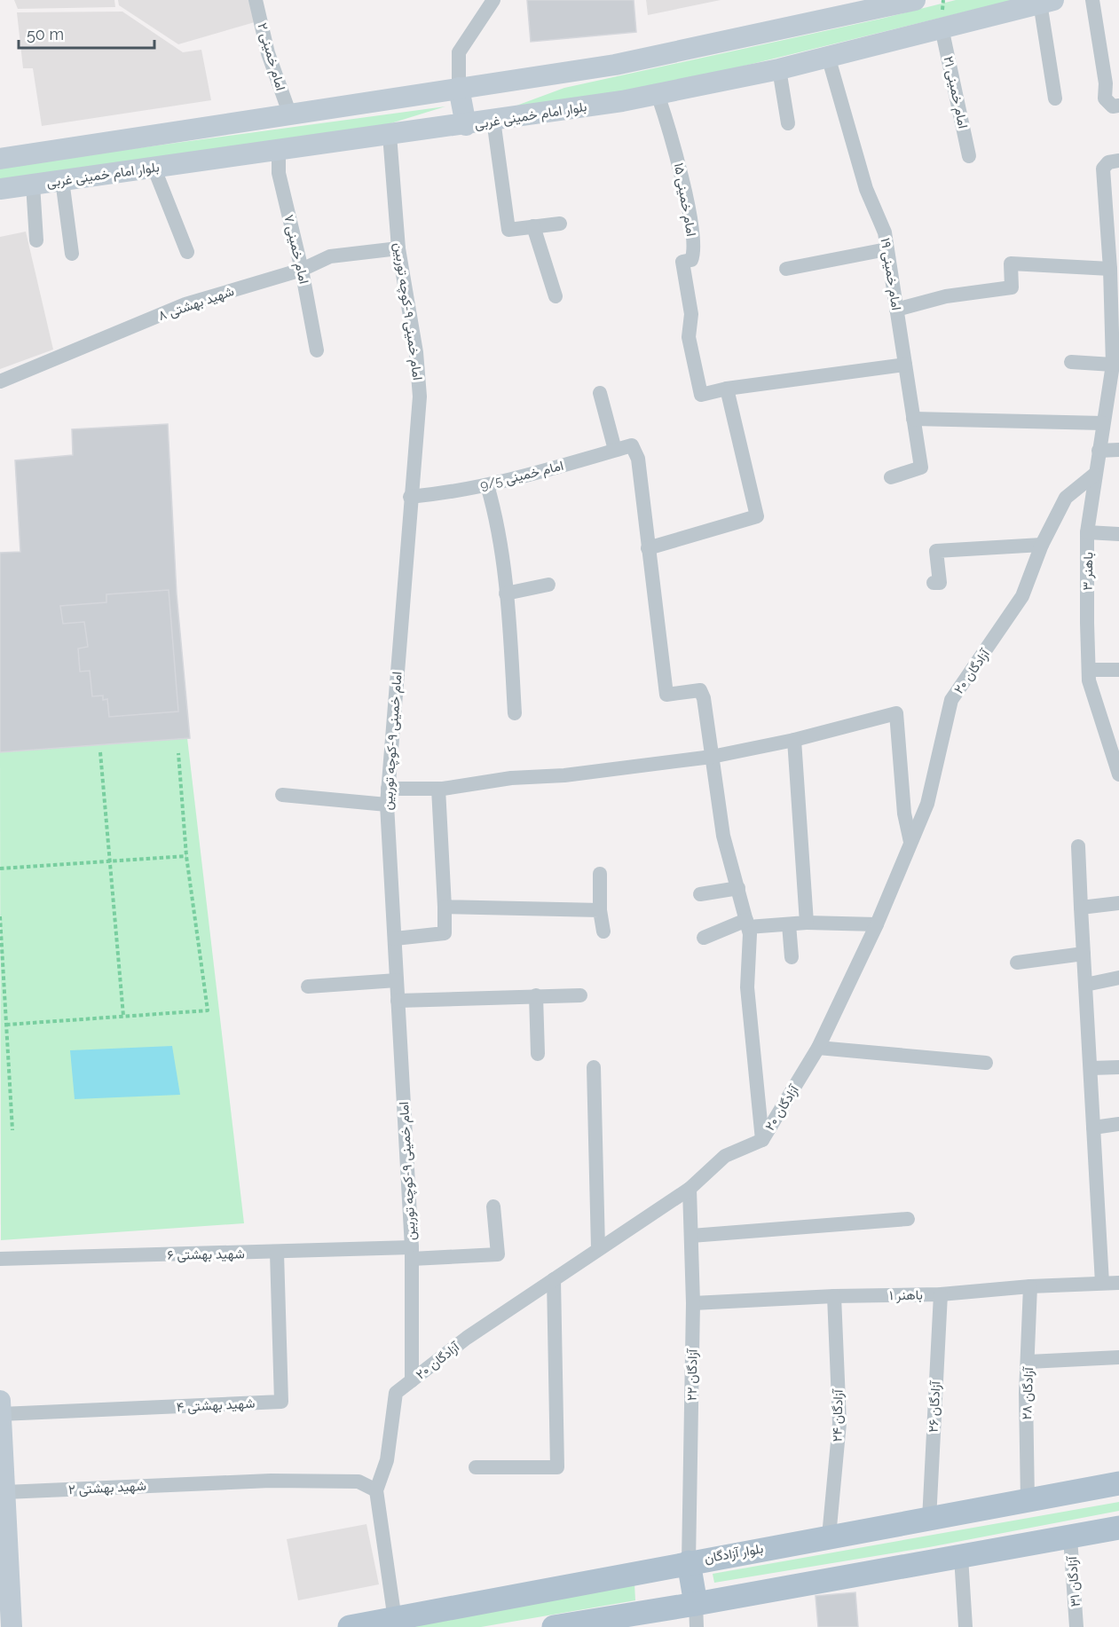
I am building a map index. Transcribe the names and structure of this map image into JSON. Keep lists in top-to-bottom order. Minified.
{"streets":{"main road":["بلوار امام خمینی غربی","بلوار آزادگان"],"street":["امام خمینی ۲","امام خمینی ۲۱","امام خمینی ۱۵","امام خمینی ۷","امام خمینی ۱۹","شهید بهشتی ۸","امام خمینی ۹-کوچه توربین","امام خمینی 9/5","باهنر ۳","آزادگان ۲۰","شهید بهشتی ۶","باهنر ۱","آزادگان ۲۲","آزادگان ۲۸","شهید بهشتی ۴","آزادگان ۲۶","آزادگان ۲۴","شهید بهشتی ۲","آزادگان ۳۱"]},"crossings":[["امام خمینی ۲۱","بلوار امام خمینی غربی"],["بلوار امام خمینی غربی","امام خمینی ۱۵"],["بلوار امام خمینی غربی","امام خمینی ۷"],["بلوار امام خمینی غربی","امام خمینی ۱۹"],["بلوار امام خمینی غربی","امام خمینی ۹-کوچه توربین"],["امام خمینی ۷","شهید بهشتی ۸"],["شهید بهشتی ۸","امام خمینی ۹-کوچه توربین"],["امام خمینی ۹-کوچه توربین","امام خمینی 9/5"],["امام خمینی ۹-کوچه توربین","آزادگان ۲۰"],["امام خمینی ۹-کوچه توربین","شهید بهشتی ۶"],["باهنر ۳","آزادگان ۲۰"],["آزادگان ۲۰","آزادگان ۲۲"],["آزادگان ۲۰","شهید بهشتی ۲"],["آزادگان ۲۰","بلوار آزادگان"],["شهید بهشتی ۶","شهید بهشتی ۴"],["باهنر ۱","آزادگان ۲۲"],["باهنر ۱","آزادگان ۲۸"],["باهنر ۱","آزادگان ۲۶"],["باهنر ۱","آزادگان ۲۴"],["آزادگان ۲۲","بلوار آزادگان"],["آزادگان ۲۸","بلوار آزادگان"],["آزادگان ۲۶","بلوار آزادگان"],["آزادگان ۲۴","بلوار آزادگان"]],"scale_bar":"50 m"}
